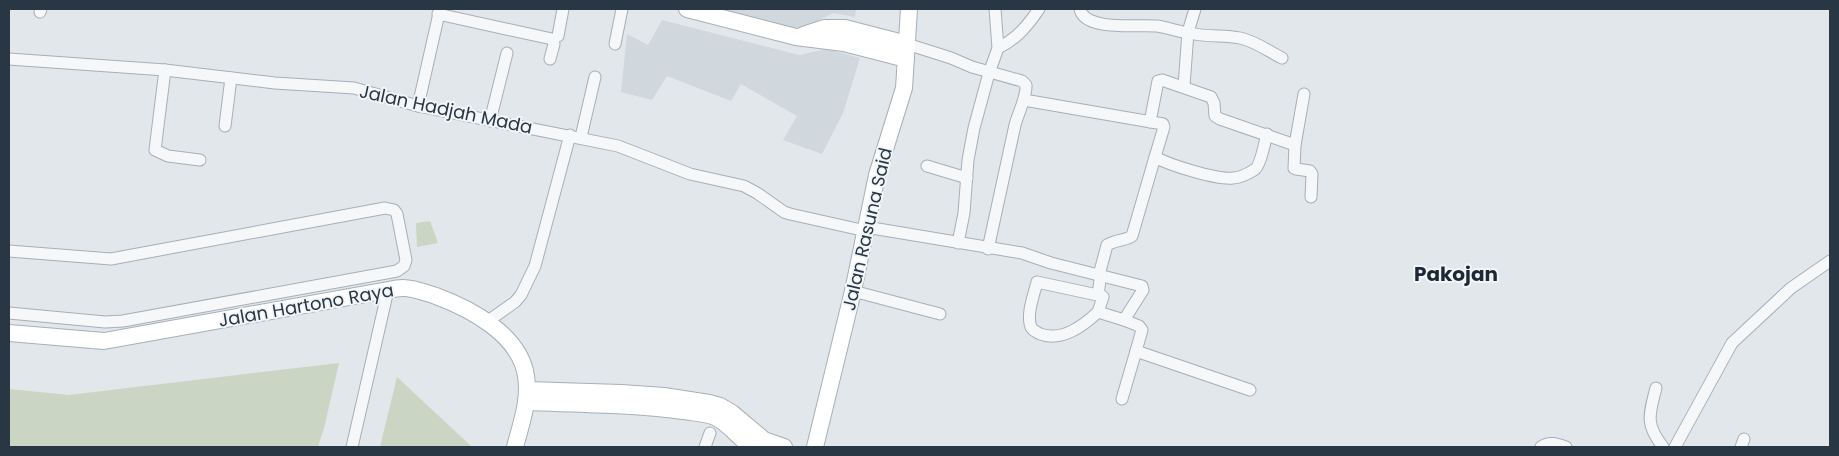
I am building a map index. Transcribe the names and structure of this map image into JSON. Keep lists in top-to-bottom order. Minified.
{"streets":{"street":["Jalan Hadjah Mada","Jalan Rasuna Said","Jalan Hartono Raya"]},"crossings":[["Jalan Hadjah Mada","Jalan Rasuna Said"]],"districts":["Pakojan"]}
